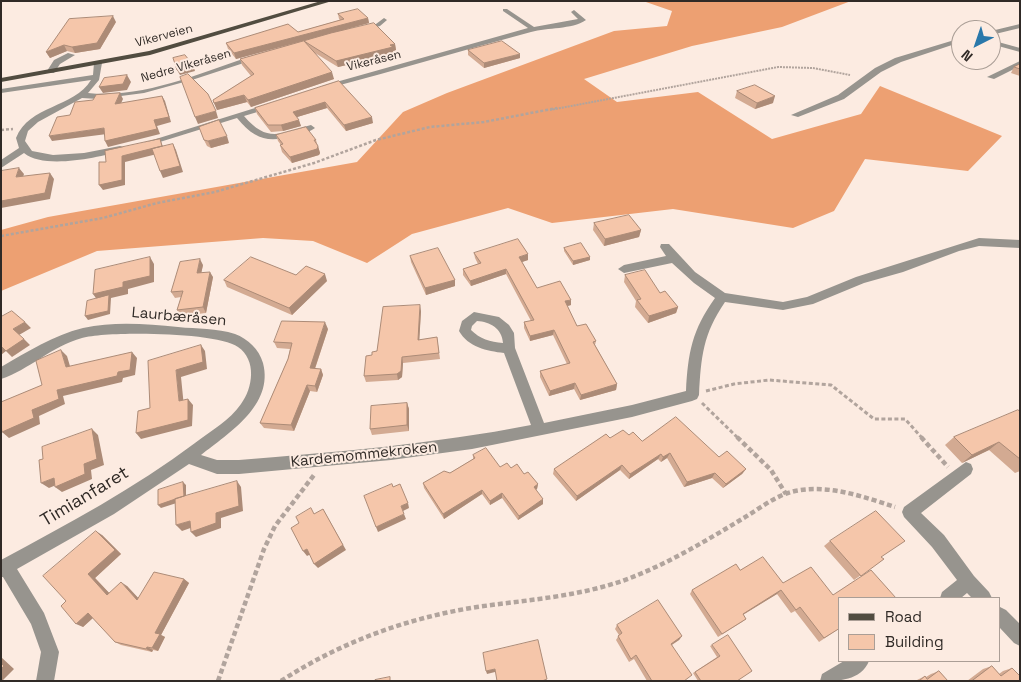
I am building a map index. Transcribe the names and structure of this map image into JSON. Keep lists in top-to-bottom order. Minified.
{"streets":{"main road":["Vikerveien"],"street":["Vikeråsen","Nedre Vikeråsen","Laurbæråsen","Kardemommekroken","Timianfaret"]},"crossings":[["Laurbæråsen","Kardemommekroken"],["Laurbæråsen","Timianfaret"],["Kardemommekroken","Timianfaret"]],"legend":["Road","Building"],"north":"bottom left"}
